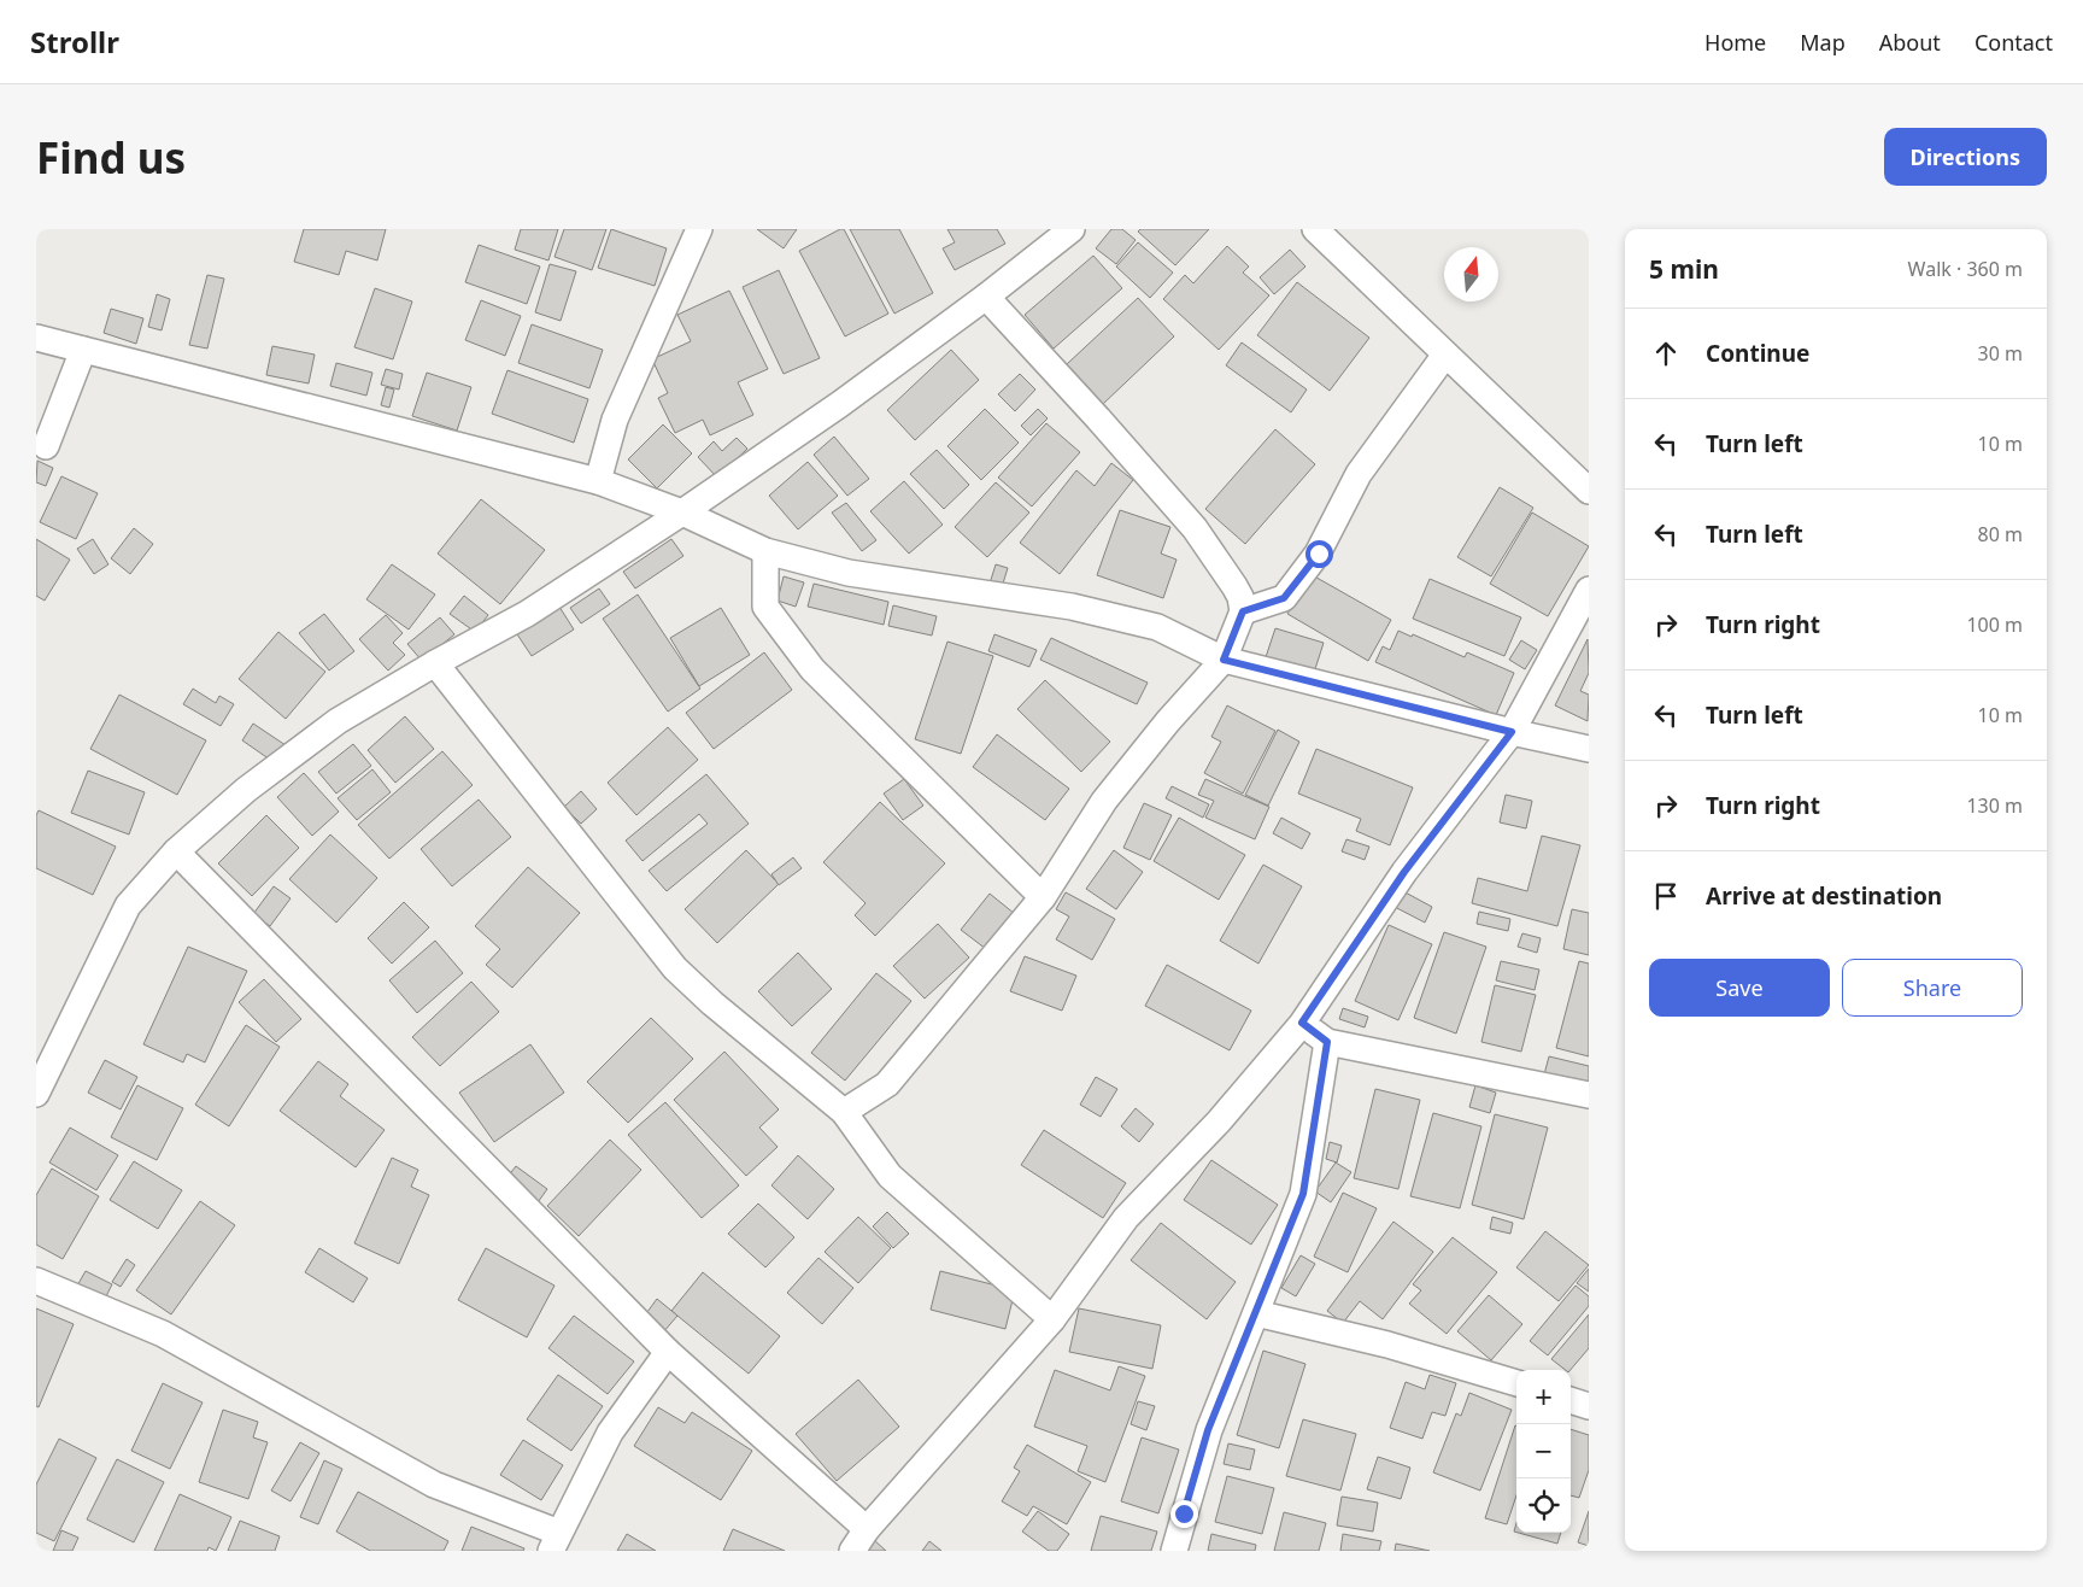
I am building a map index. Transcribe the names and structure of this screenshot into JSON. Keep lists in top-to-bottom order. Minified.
{"north":"top","page":{"header":"Strollr","nav":["Home","Map","About","Contact"],"buttons":["Directions",["Save","Share"]],"title":"Find us","heading":["5 min","Walk · 360 m"],"list":[["Continue","30 m"],["Turn left","10 m"],["Turn left","80 m"],["Turn right","100 m"],["Turn left","10 m"],["Turn right","130 m"],"Arrive at destination"],"map_buttons":["+","−"]}}
